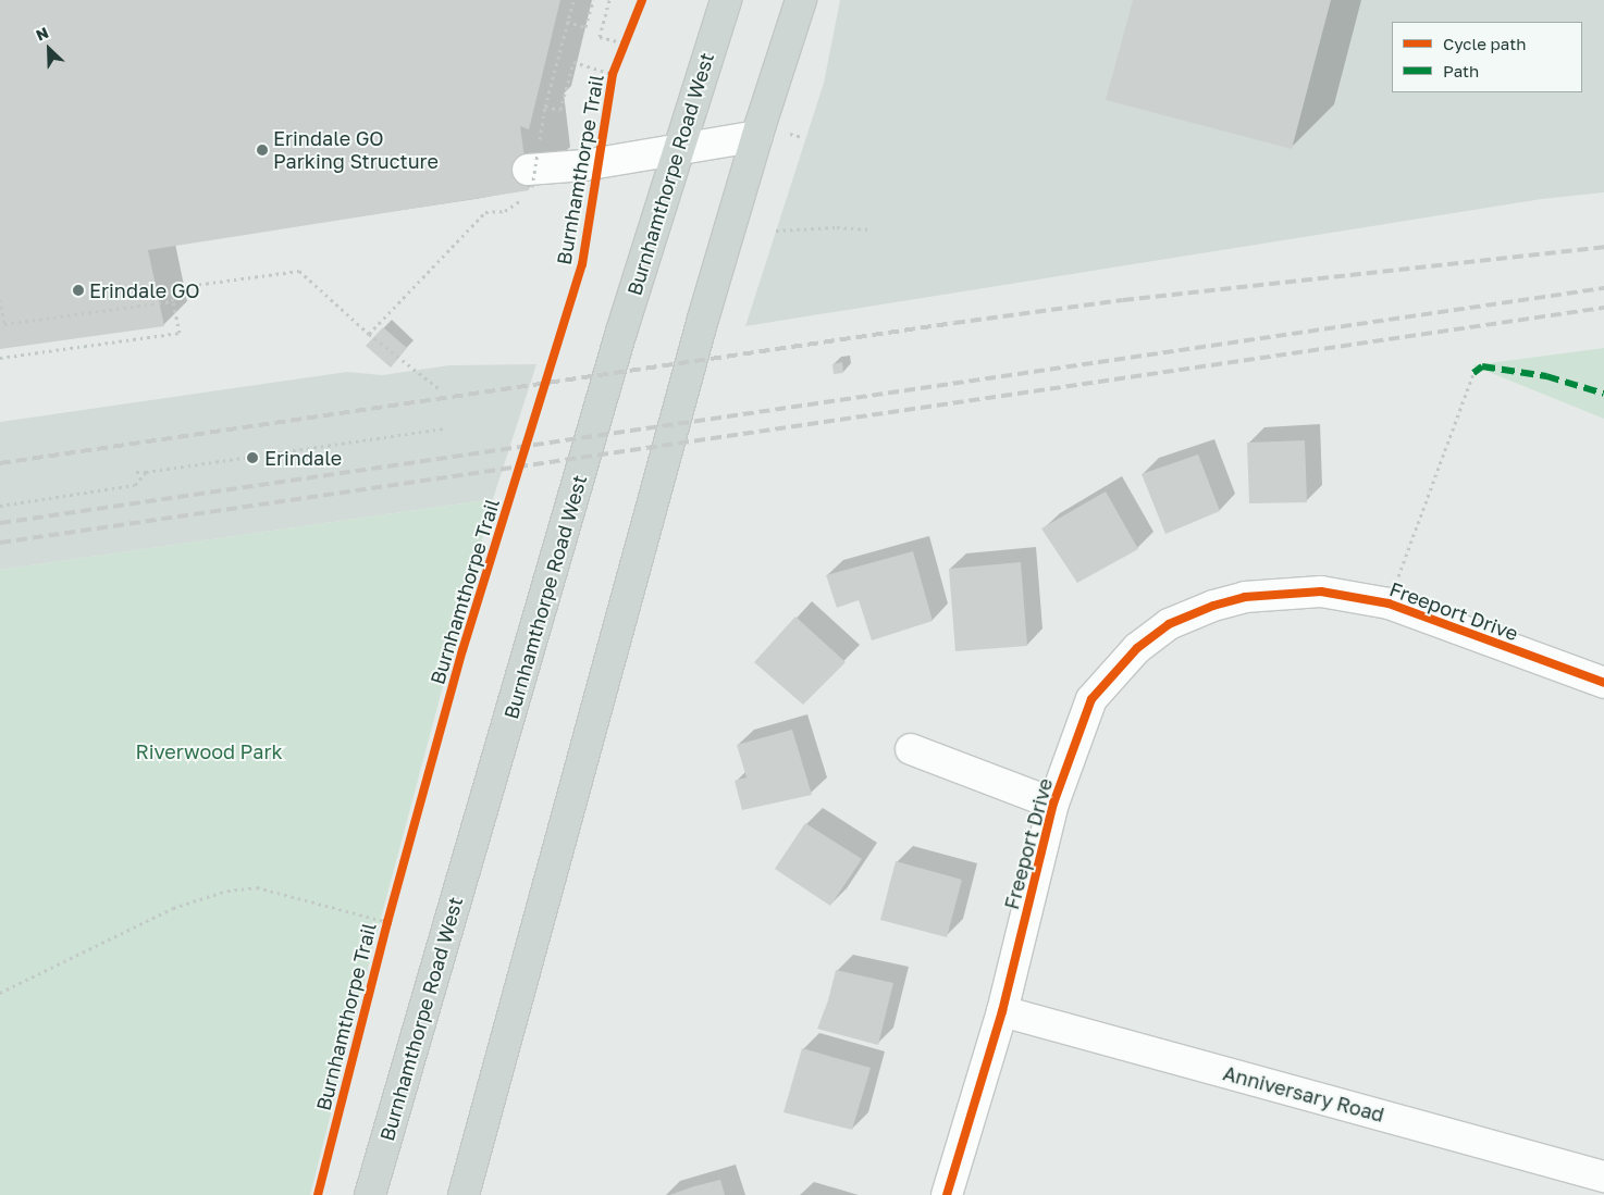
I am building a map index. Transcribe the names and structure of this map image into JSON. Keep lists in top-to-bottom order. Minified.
{"streets":{"main road":["Burnhamthorpe Road West"],"street":["Freeport Drive","Anniversary Road"],"cycle path":["Burnhamthorpe Trail"]},"crossings":[["Freeport Drive","Anniversary Road"]],"parks":["Riverwood Park"],"places":["Erindale GO Parking Structure","Erindale GO","Erindale"],"legend":["Cycle path","Path"],"north":"top left"}
